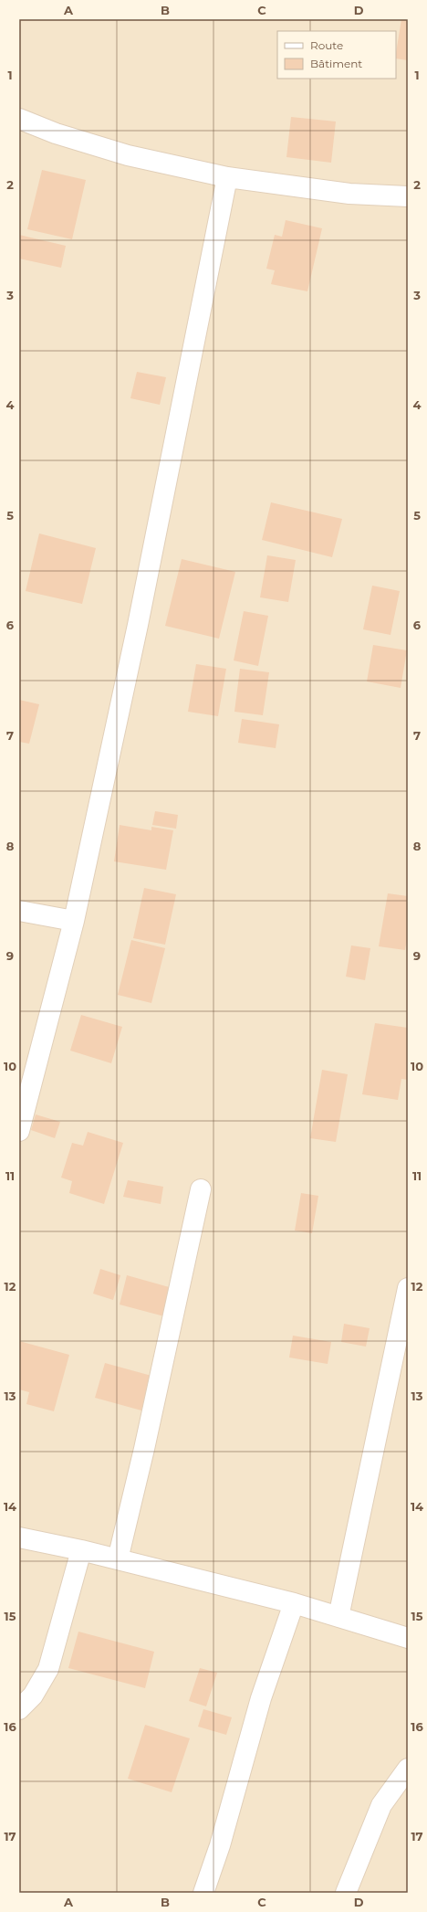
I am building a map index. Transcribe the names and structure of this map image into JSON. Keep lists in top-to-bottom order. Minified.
{"legend":["Route","Bâtiment"],"grid":{"columns":["A","B","C","D"],"rows":["1","2","3","4","5","6","7","8","9","10","11","12","13","14","15","16","17"]}}
